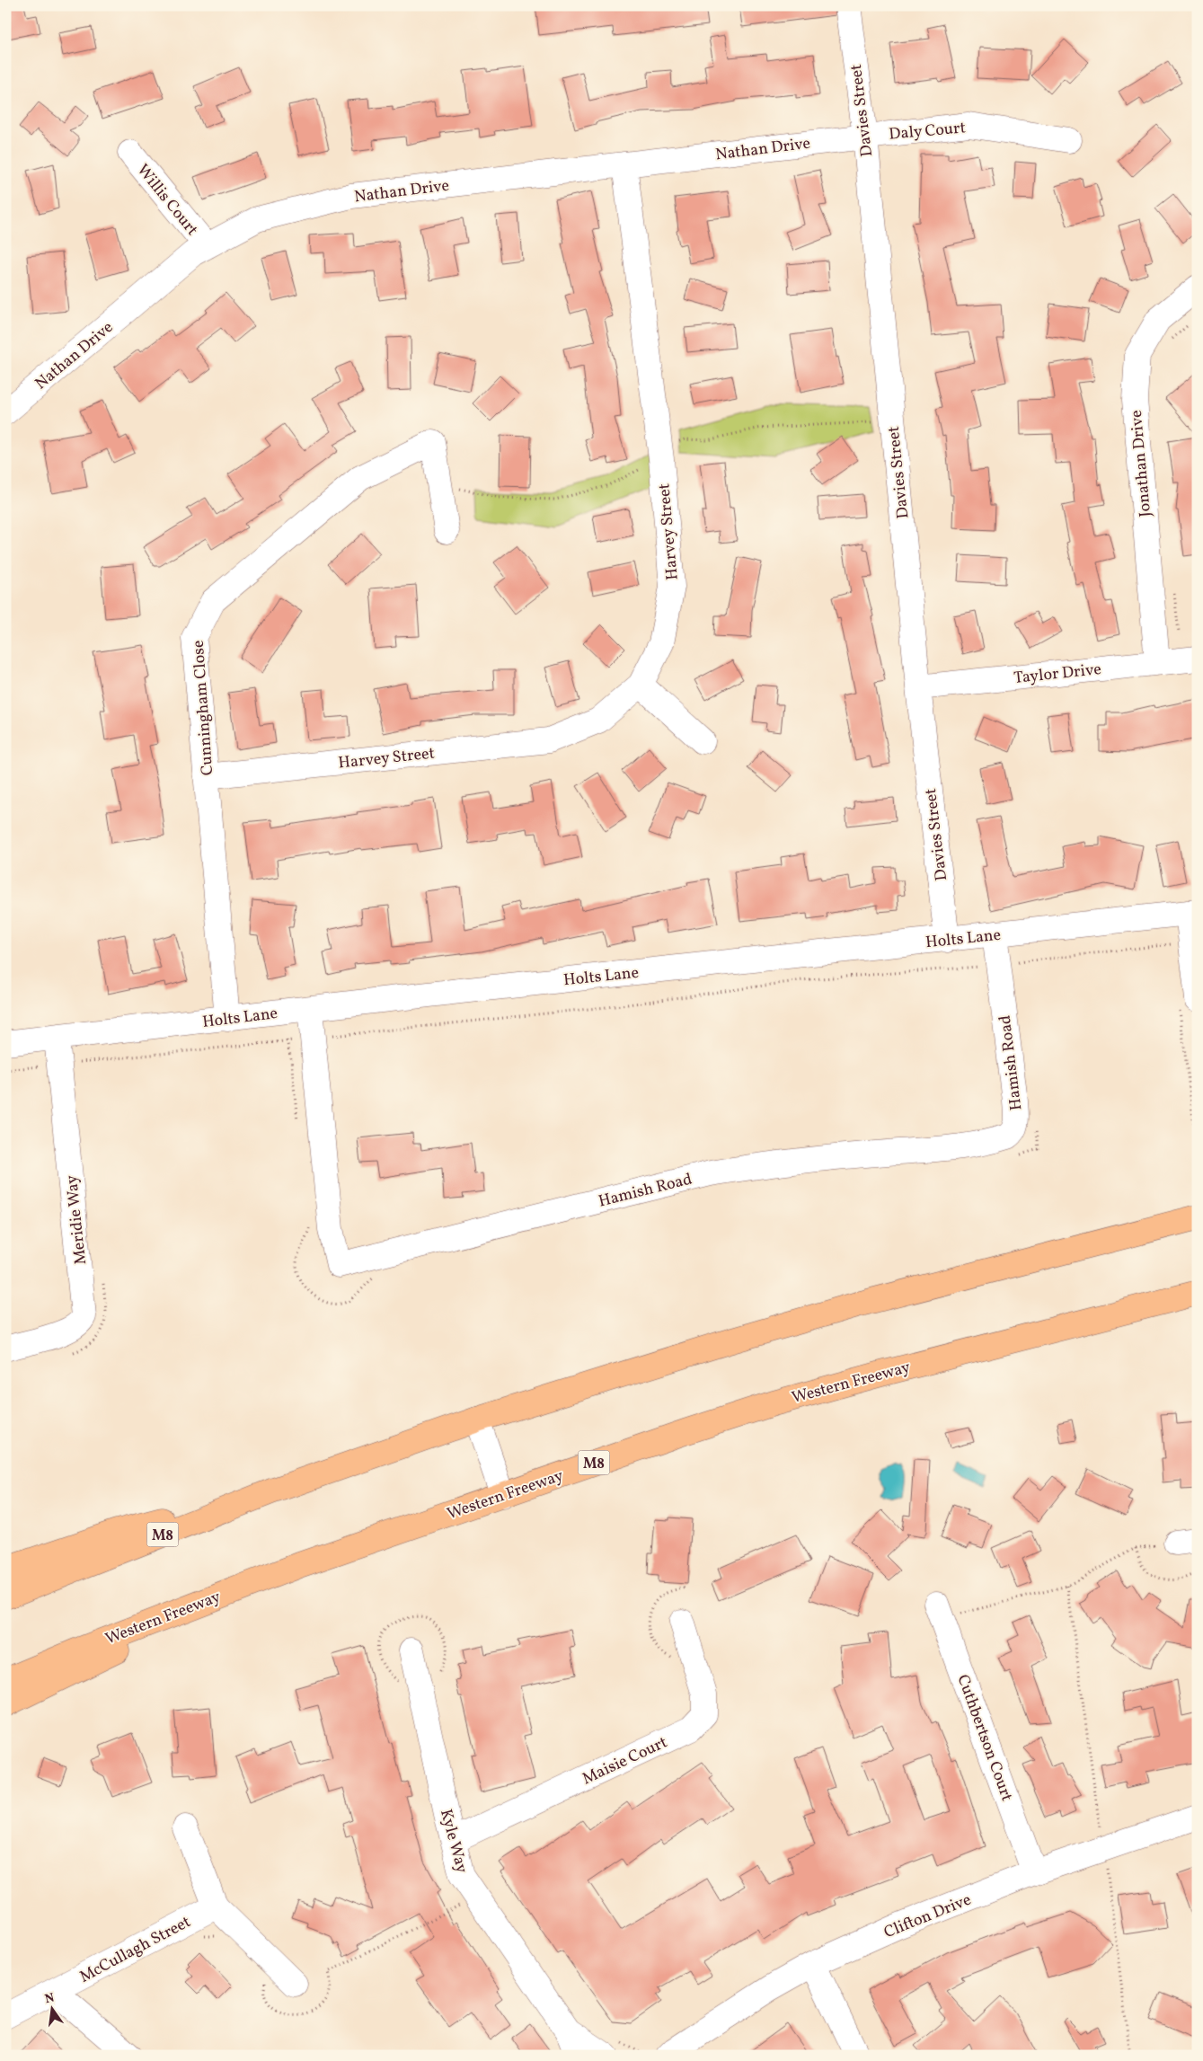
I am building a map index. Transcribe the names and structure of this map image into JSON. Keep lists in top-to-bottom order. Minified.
{"streets":{"highway":["Western Freeway","M8"],"street":["Davies Street","Daly Court","Nathan Drive","Willis Court","Jonathan Drive","Harvey Street","Taylor Drive","Cunningham Close","Holts Lane","Hamish Road","Meridie Way","Cuthbertson Court","Maisie Court","Kyle Way","Clifton Drive","McCullagh Street"]},"crossings":[["Davies Street","Daly Court"],["Davies Street","Nathan Drive"],["Davies Street","Taylor Drive"],["Davies Street","Holts Lane"],["Daly Court","Nathan Drive"],["Nathan Drive","Willis Court"],["Nathan Drive","Harvey Street"],["Jonathan Drive","Taylor Drive"],["Harvey Street","Cunningham Close"],["Cunningham Close","Holts Lane"],["Holts Lane","Hamish Road"],["Holts Lane","Meridie Way"],["Cuthbertson Court","Clifton Drive"],["Maisie Court","Kyle Way"]],"north":"top"}
